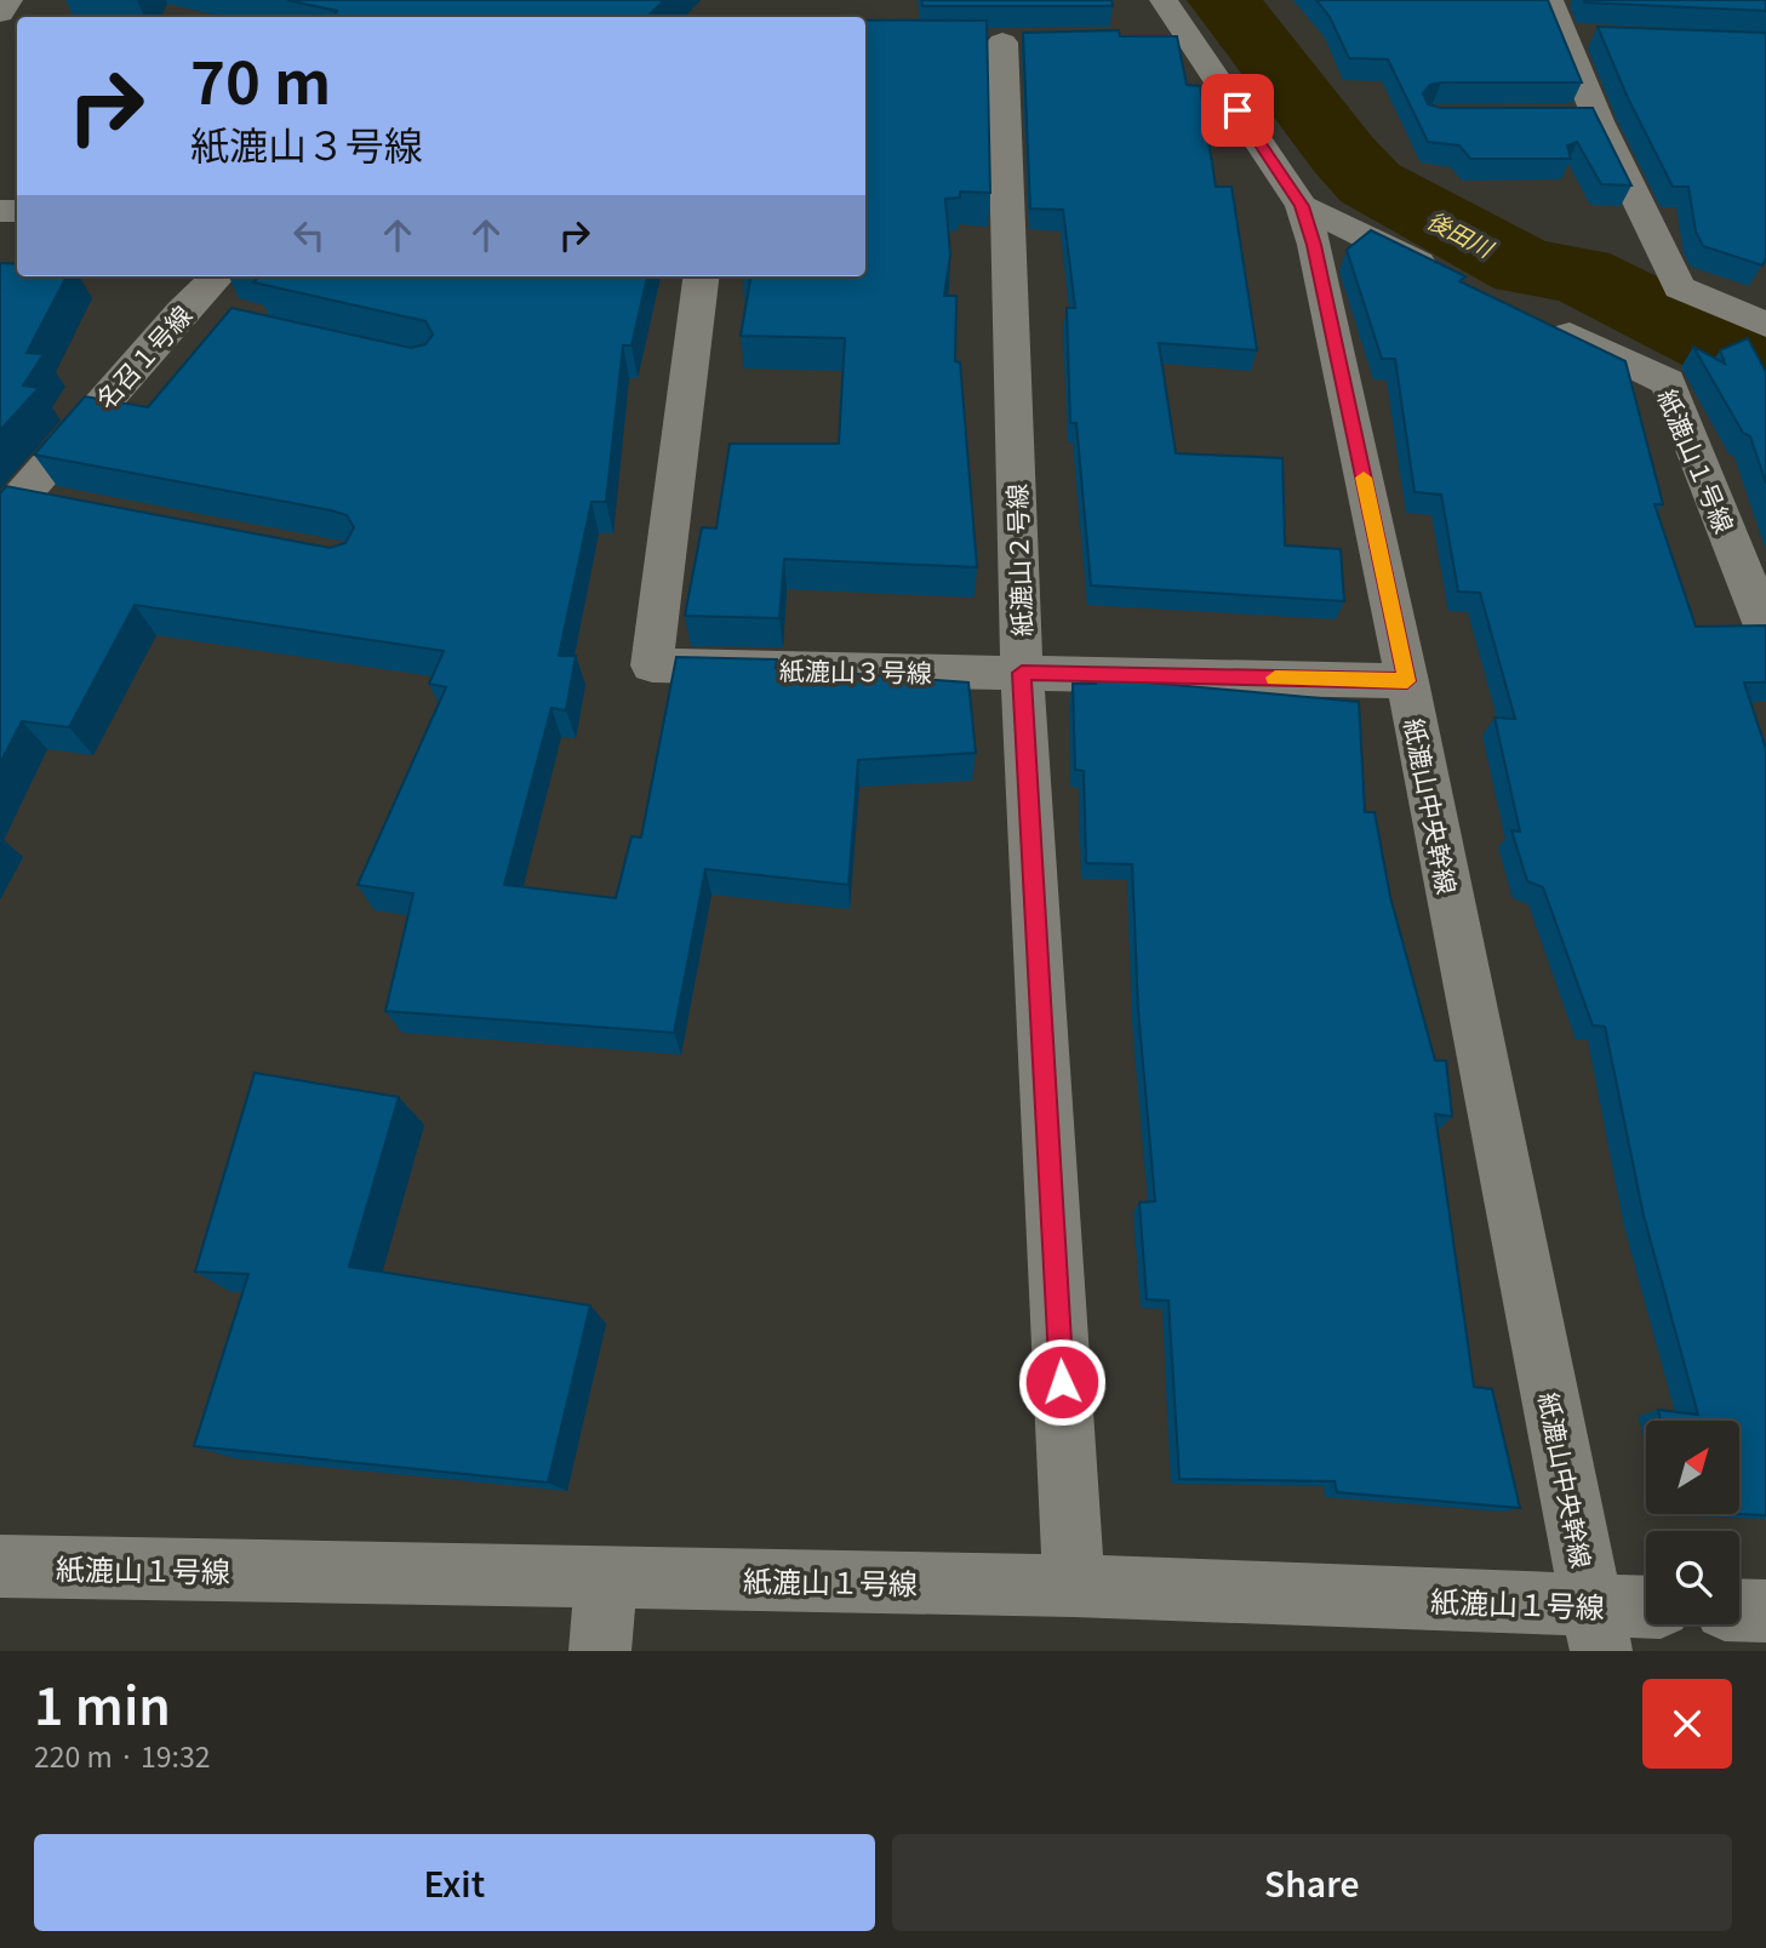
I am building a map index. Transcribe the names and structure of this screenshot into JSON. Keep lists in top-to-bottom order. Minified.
{"streets":{"street":["名召１号線","紙漉山１号線","紙漉山２号線","紙漉山３号線","紙漉山中央幹線"]},"crossings":[["紙漉山１号線","紙漉山２号線"],["紙漉山１号線","紙漉山中央幹線"],["紙漉山２号線","紙漉山３号線"],["紙漉山３号線","紙漉山中央幹線"]],"water":["後田川"],"north":"top right","page":{"turn":["70 m","紙漉山３号線"],"heading":["1 min","220 m · 19:32"],"buttons":["Exit","Share"]}}
